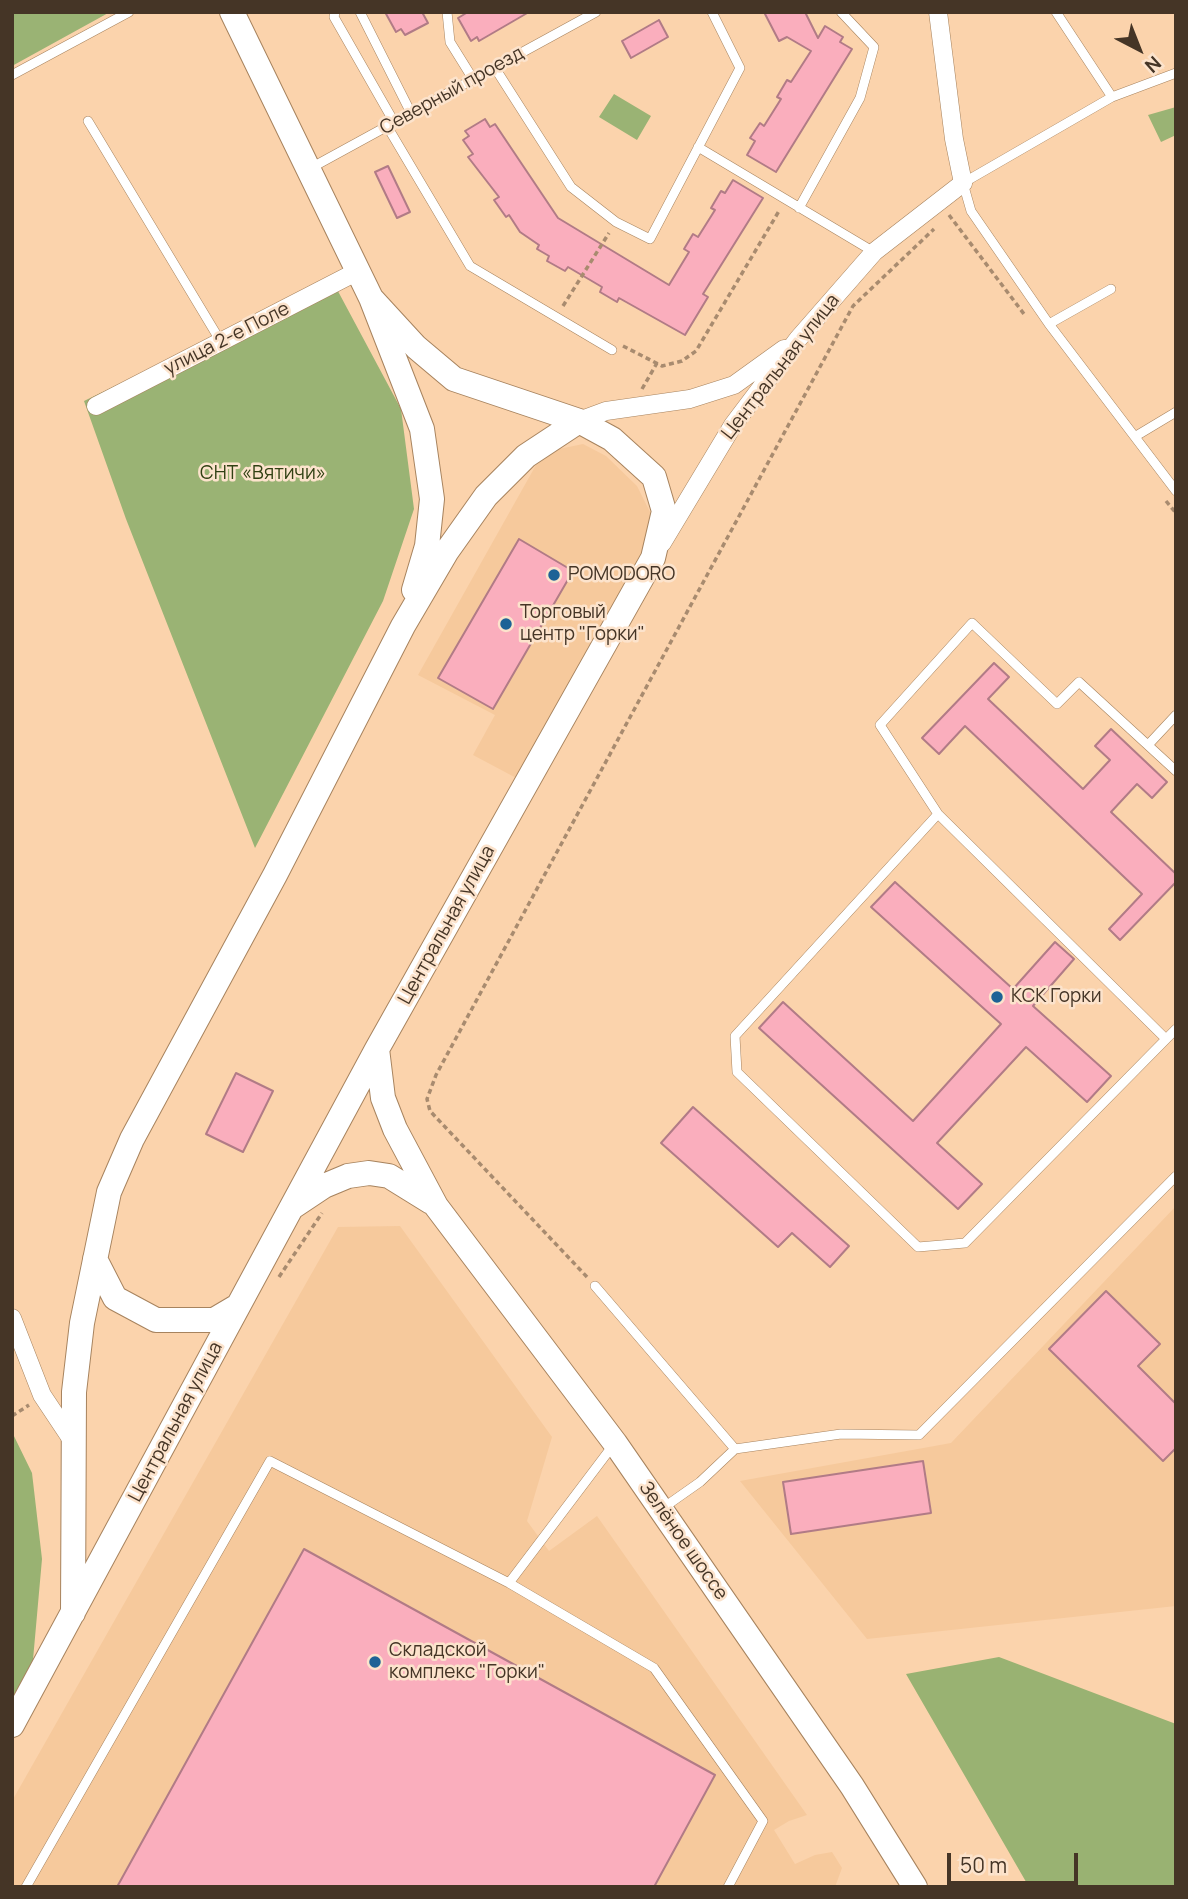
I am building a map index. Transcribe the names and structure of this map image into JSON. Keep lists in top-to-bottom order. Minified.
{"streets":{"main road":["Центральная улица","Зелёное шоссе"],"street":["улица 2-е Поле"],"lane":["Северный проезд"]},"parks":["СНТ «Вятичи»"],"places":["POMODORO","Торговый центр \"Горки\"","КСК Горки","Складской комплекс \"Горки\""],"scale_bar":"50 m","north":"bottom right"}
